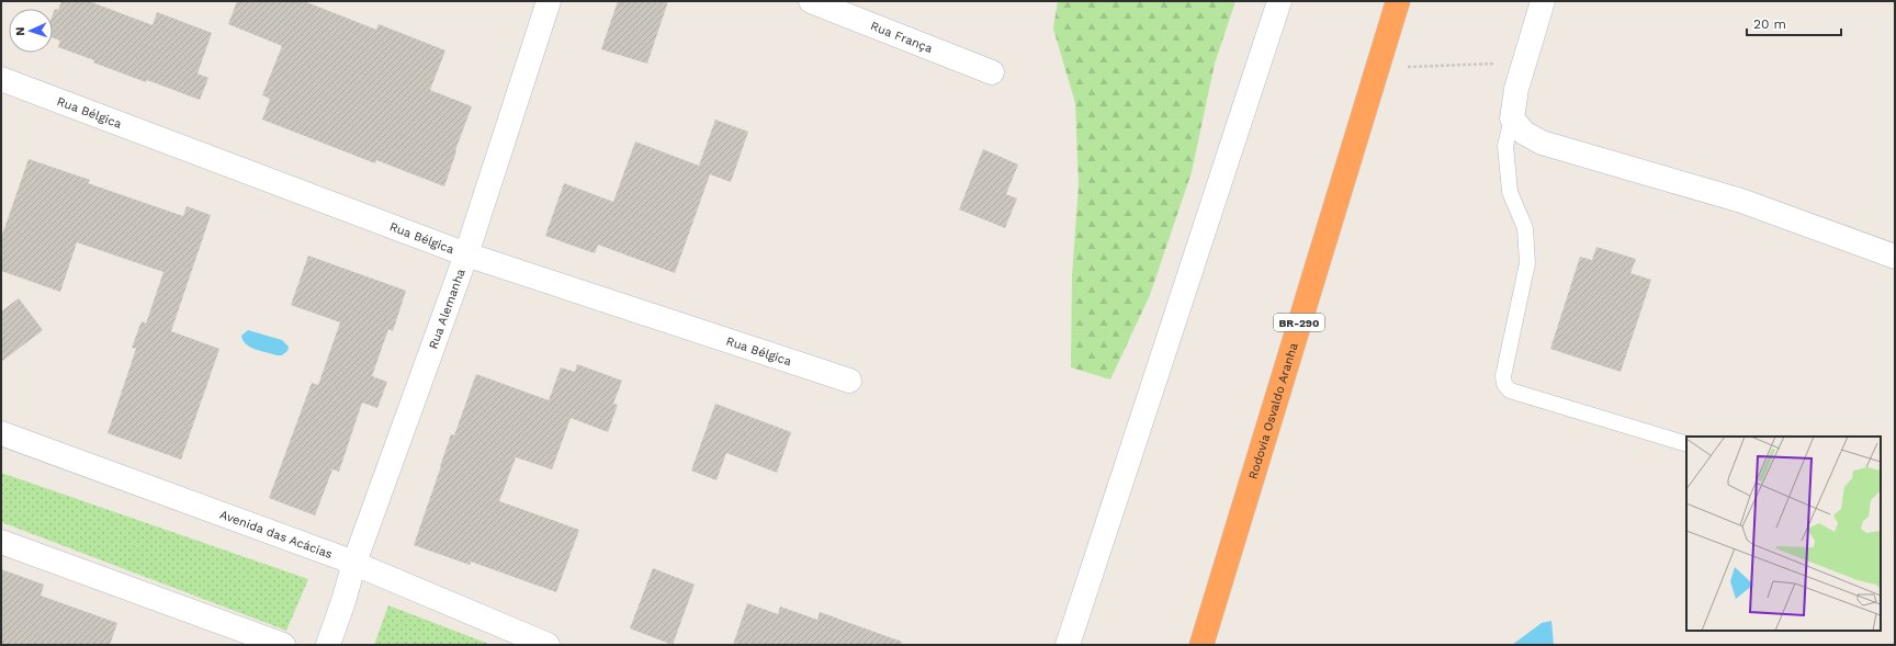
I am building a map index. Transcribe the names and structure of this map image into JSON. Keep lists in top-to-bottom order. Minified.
{"streets":{"highway":["BR-290","Rodovia Osvaldo Aranha"],"street":["Rua França","Rua Bélgica","Rua Alemanha","Avenida das Acácias"]},"crossings":[["Rua Bélgica","Rua Alemanha"],["Rua Alemanha","Avenida das Acácias"]],"scale_bar":"20 m","north":"left"}
